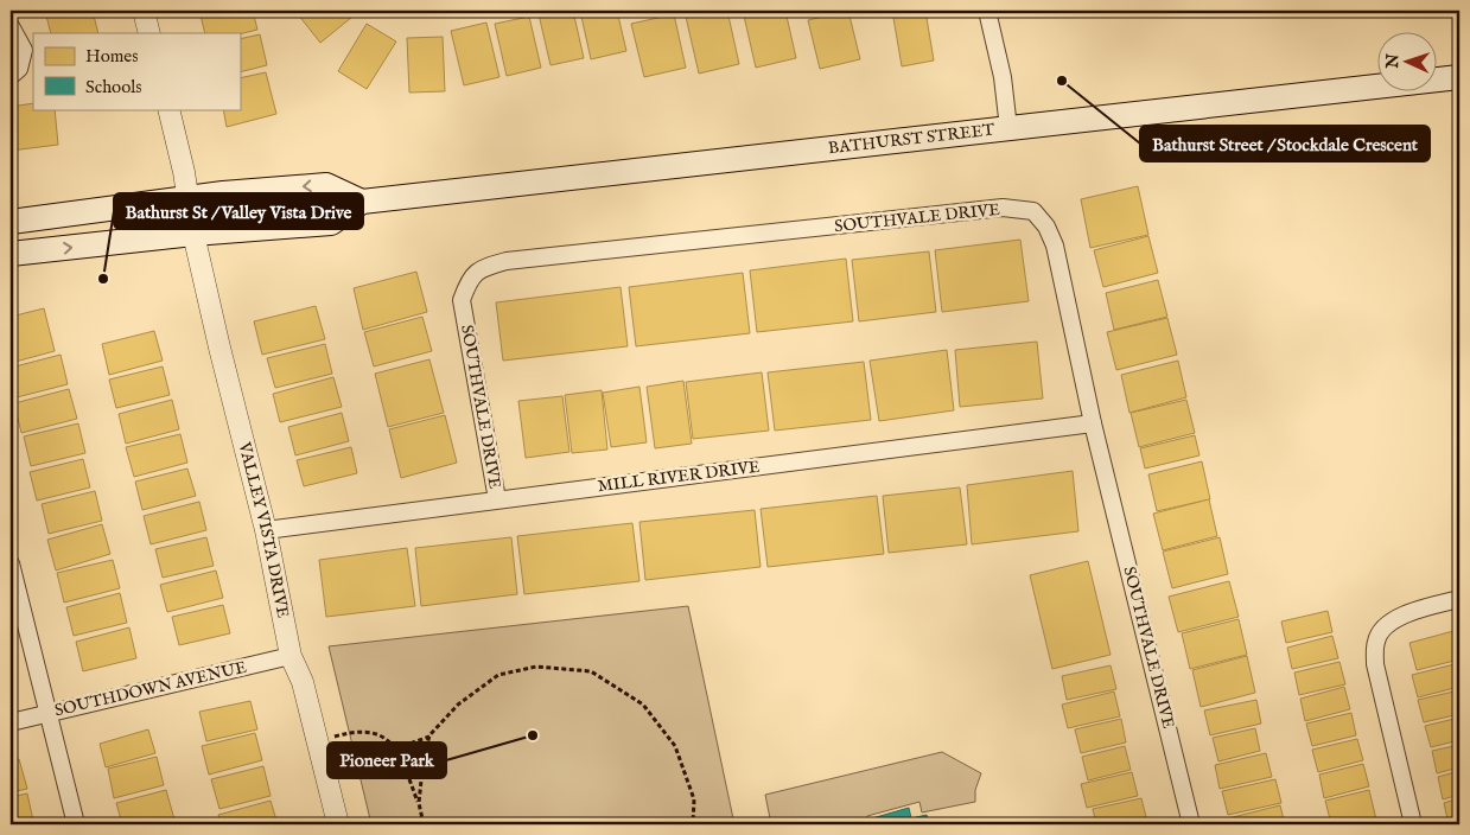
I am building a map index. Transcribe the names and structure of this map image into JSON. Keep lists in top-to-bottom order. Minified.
{"streets":{"main road":["BATHURST STREET"],"street":["SOUTHVALE DRIVE","MILL RIVER DRIVE","VALLEY VISTA DRIVE","SOUTHDOWN AVENUE"]},"crossings":[["BATHURST STREET","VALLEY VISTA DRIVE"],["SOUTHVALE DRIVE","MILL RIVER DRIVE"],["MILL RIVER DRIVE","VALLEY VISTA DRIVE"],["VALLEY VISTA DRIVE","SOUTHDOWN AVENUE"]],"places":["Bathurst Street / Stockdale Crescent","Bathurst St / Valley Vista Drive","Pioneer Park"],"legend":["Homes","Schools"],"north":"left"}
